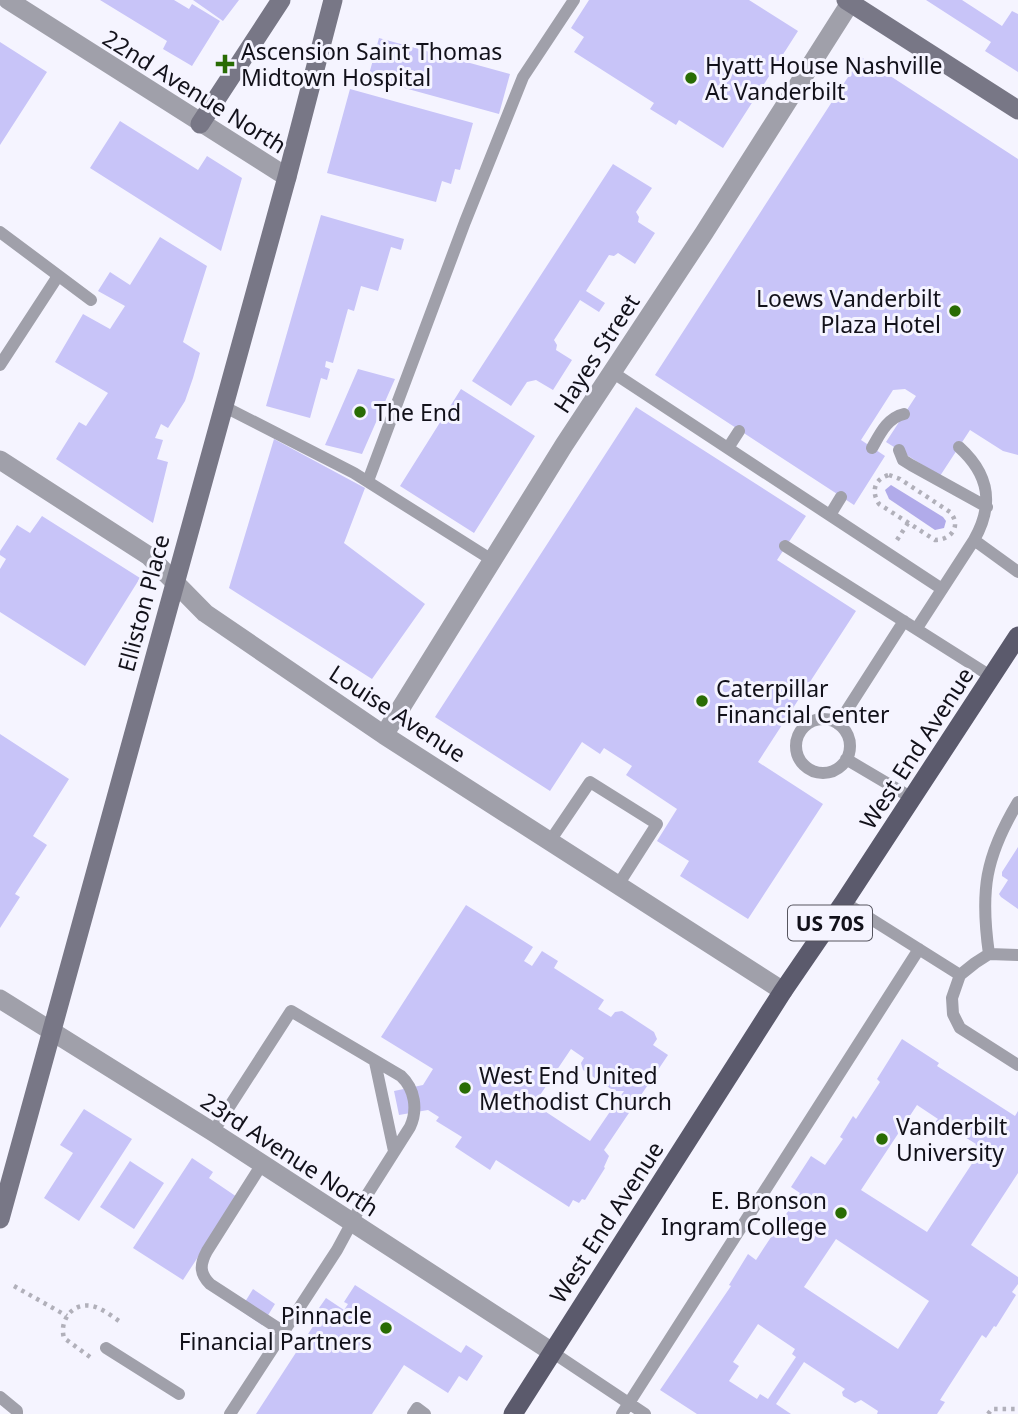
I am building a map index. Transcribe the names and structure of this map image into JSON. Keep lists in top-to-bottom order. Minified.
{"streets":{"main road":["Elliston Place","West End Avenue","US 70S"],"street":["22nd Avenue North","Hayes Street","Louise Avenue","23rd Avenue North"]},"crossings":[["22nd Avenue North","Elliston Place"],["Hayes Street","Louise Avenue"],["Elliston Place","Louise Avenue"],["Elliston Place","23rd Avenue North"],["Louise Avenue","West End Avenue"],["West End Avenue","23rd Avenue North"]],"places":{"health":["Ascension Saint Thomas Midtown Hospital"],"other":["Hyatt House Nashville At Vanderbilt","Loews Vanderbilt Plaza Hotel","The End","Caterpillar Financial Center","West End United Methodist Church","Vanderbilt University","E. Bronson Ingram College","Pinnacle Financial Partners"]}}
